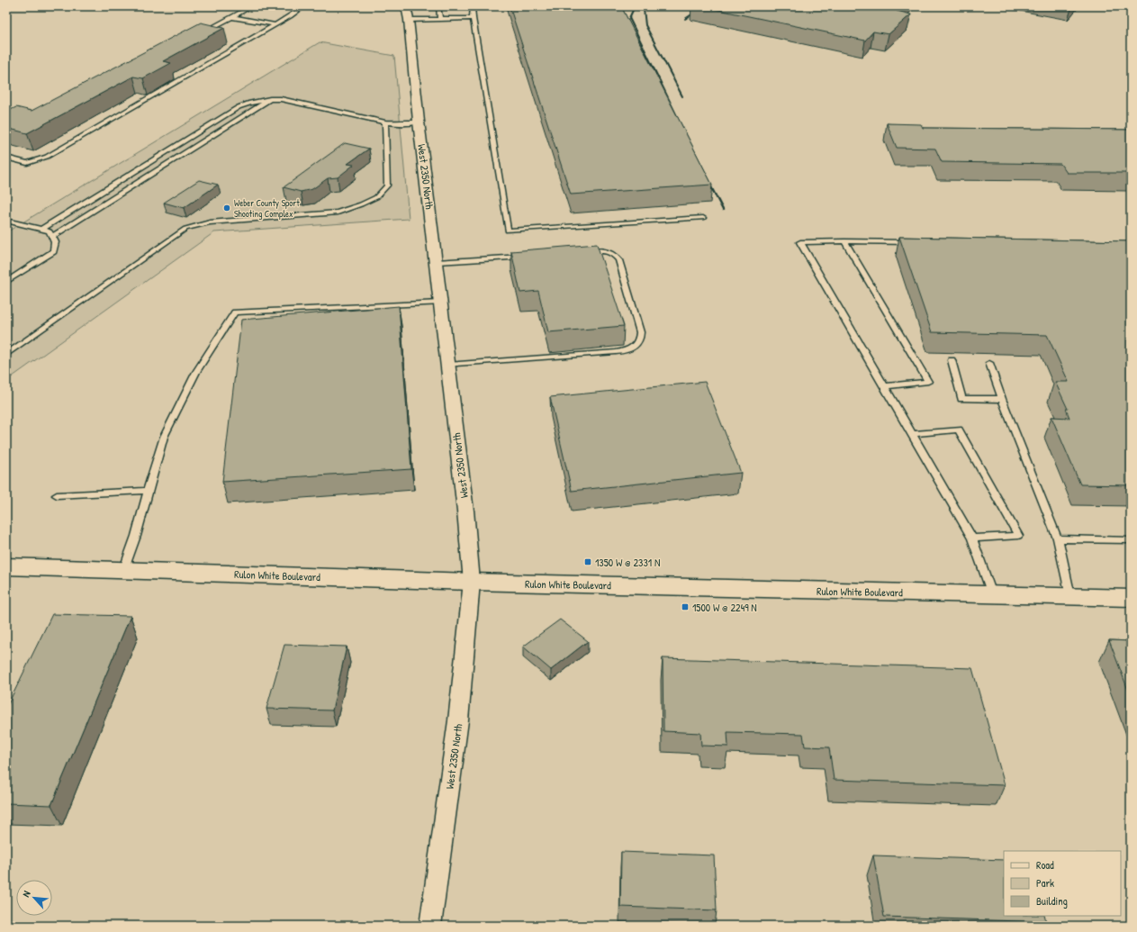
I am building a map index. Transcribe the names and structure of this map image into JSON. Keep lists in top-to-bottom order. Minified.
{"streets":{"street":["West 2350 North","Rulon White Boulevard"]},"crossings":[["West 2350 North","Rulon White Boulevard"]],"places":{"other":["Weber County Sport Shooting Complex"],"transit":["1350 W @ 2331 N","1500 W @ 2249 N"]},"legend":["Road","Park","Building"],"north":"top left"}
